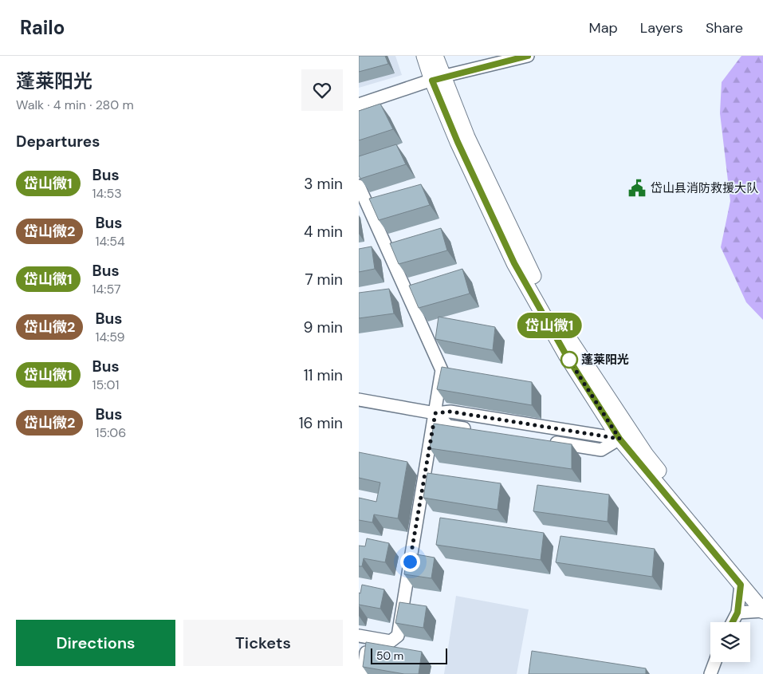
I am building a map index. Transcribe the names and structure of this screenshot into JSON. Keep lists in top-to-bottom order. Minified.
{"places":{"public building":["岱山县消防救援大队"],"other":["蓬莱阳光"]},"lines":["bus line 岱山微1"],"scale_bar":"50 m","page":{"header":"Railo","nav":["Map","Layers","Share"],"heading":[["蓬莱阳光","Walk · 4 min · 280 m"],"Departures"],"on_map":"岱山微1","list":[{"mark":"岱山微1","name":"Bus","note":"14:53","value":"3 min"},{"mark":"岱山微2","name":"Bus","note":"14:54","value":"4 min"},{"mark":"岱山微1","name":"Bus","note":"14:57","value":"7 min"},{"mark":"岱山微2","name":"Bus","note":"14:59","value":"9 min"},{"mark":"岱山微1","name":"Bus","note":"15:01","value":"11 min"},{"mark":"岱山微2","name":"Bus","note":"15:06","value":"16 min"}],"buttons":["Directions","Tickets"],"scale":"50 m"}}
